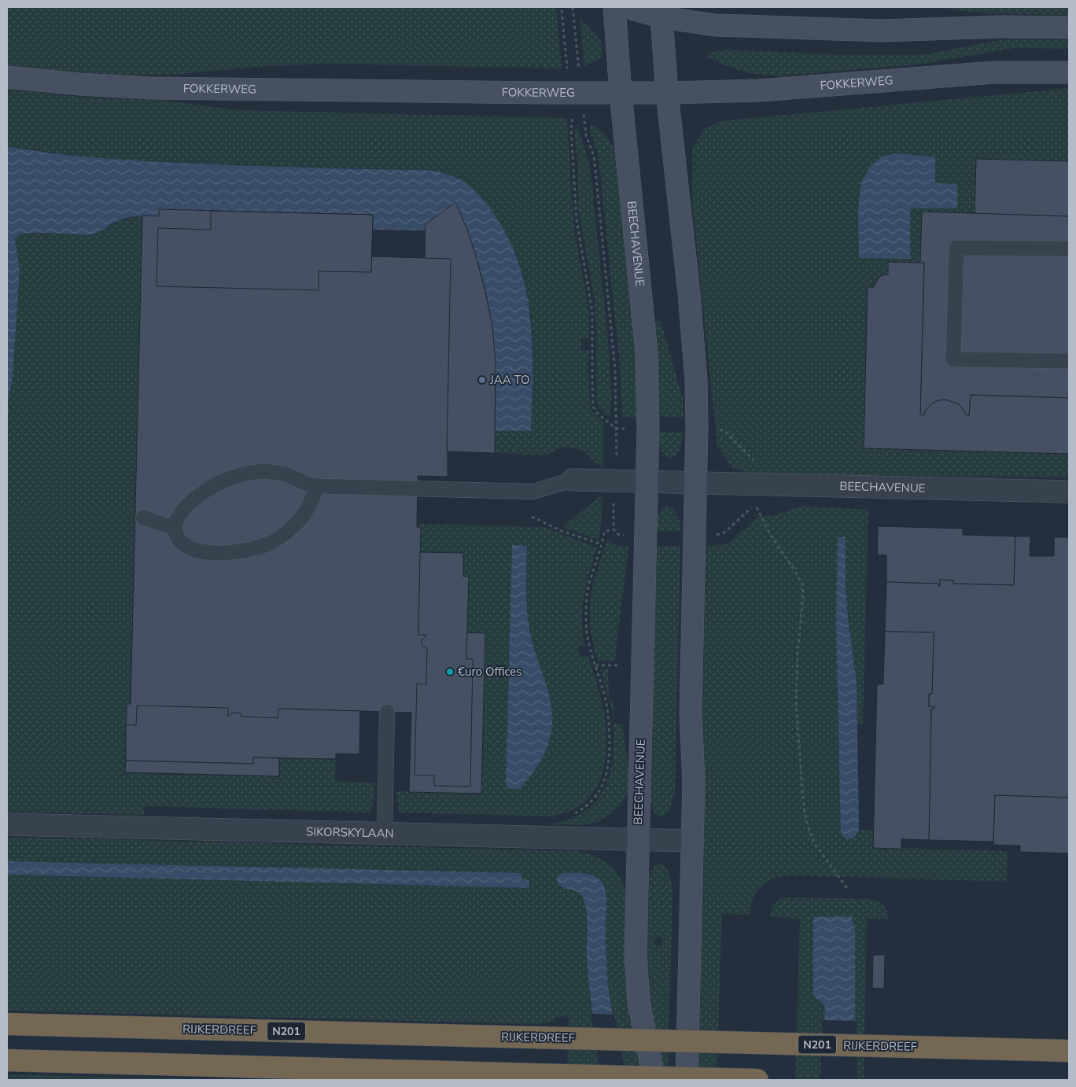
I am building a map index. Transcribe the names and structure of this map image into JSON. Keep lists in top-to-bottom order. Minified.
{"streets":{"highway":["RIJKERDREEF","N201"],"street":["FOKKERWEG","BEECHAVENUE","SIKORSKYLAAN"]},"crossings":[["FOKKERWEG","BEECHAVENUE"],["BEECHAVENUE","SIKORSKYLAAN"]],"places":["JAA TO","€uro Offices"]}
